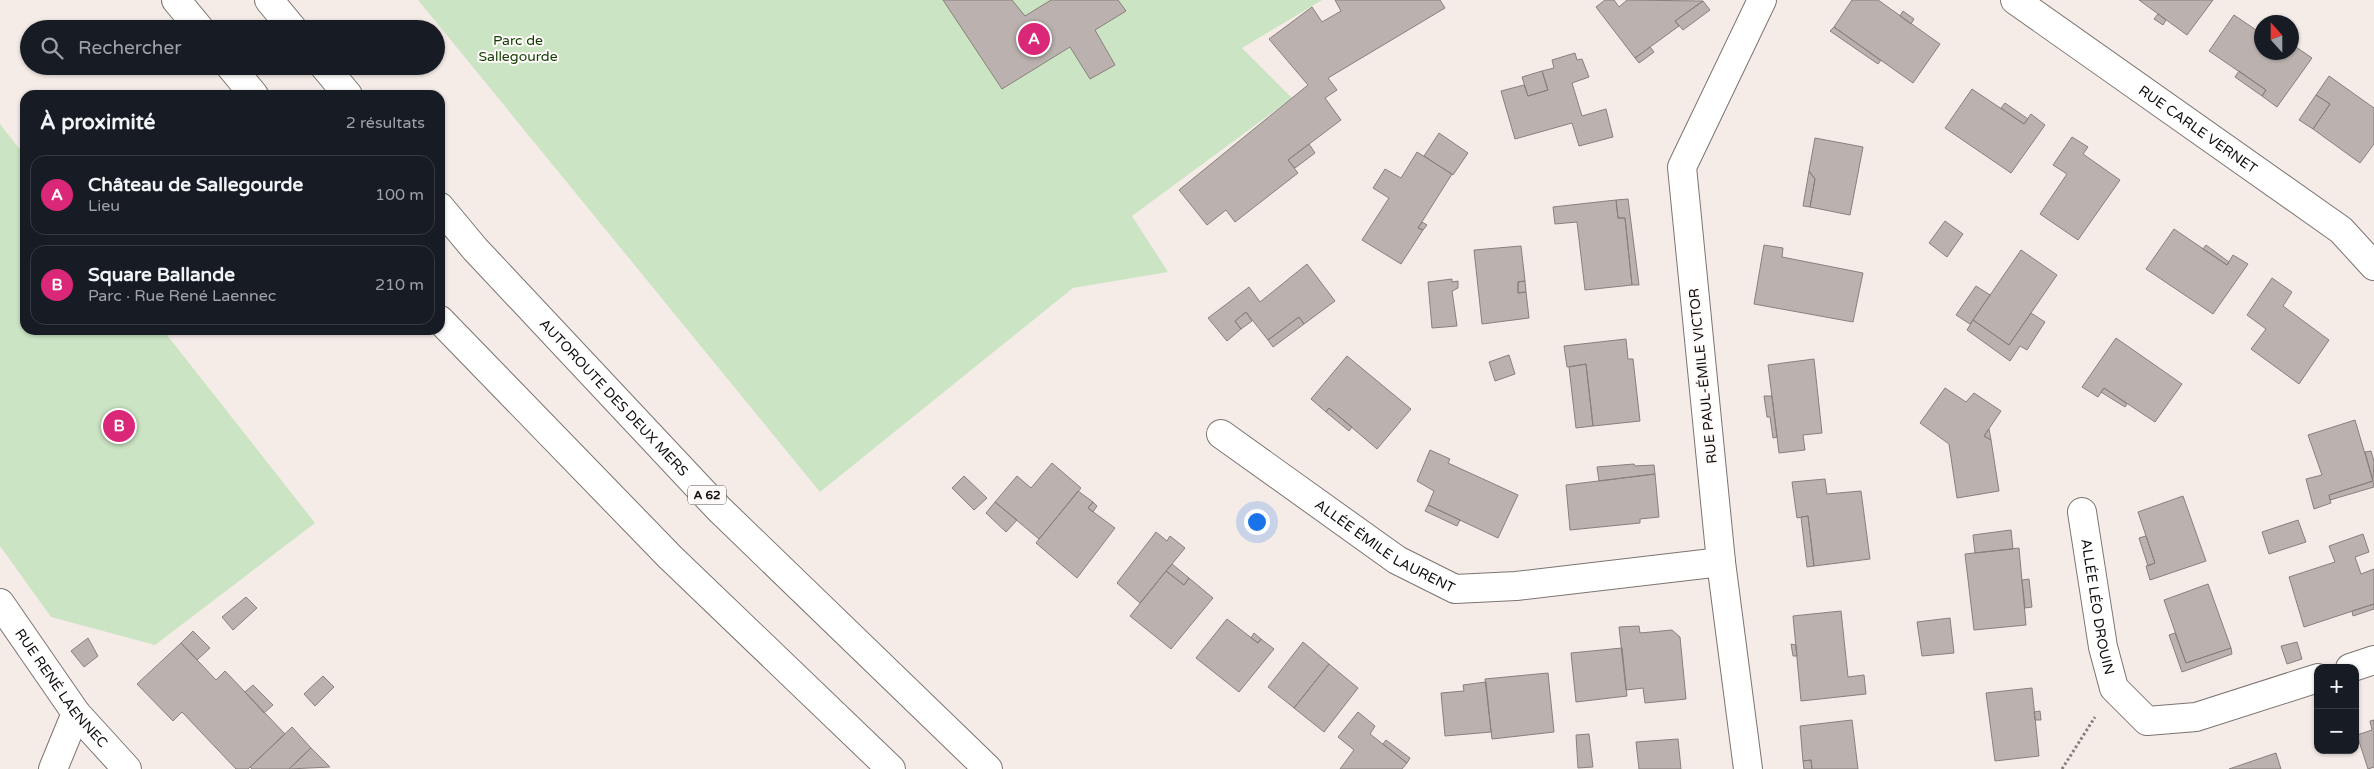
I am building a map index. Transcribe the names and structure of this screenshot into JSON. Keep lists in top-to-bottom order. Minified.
{"streets":{"main road":["RUE CARLE VERNET","RUE PAUL-ÉMILE VICTOR","AUTOROUTE DES DEUX MERS","A 62","ALLÉE ÉMILE LAURENT","ALLÉE LÉO DROUIN","RUE RENÉ LAENNEC"]},"crossings":[["RUE PAUL-ÉMILE VICTOR","ALLÉE ÉMILE LAURENT"]],"parks":["Parc de Sallegourde"],"north":"top","page":{"search":"Rechercher","pins":["A","B"],"heading":["À proximité","2 résultats"],"list":[{"mark":"A","name":"Château de Sallegourde","note":"Lieu","value":"100 m"},{"mark":"B","name":"Square Ballande","note":"Parc · Rue René Laennec","value":"210 m"}],"map_buttons":["+","−"]}}
